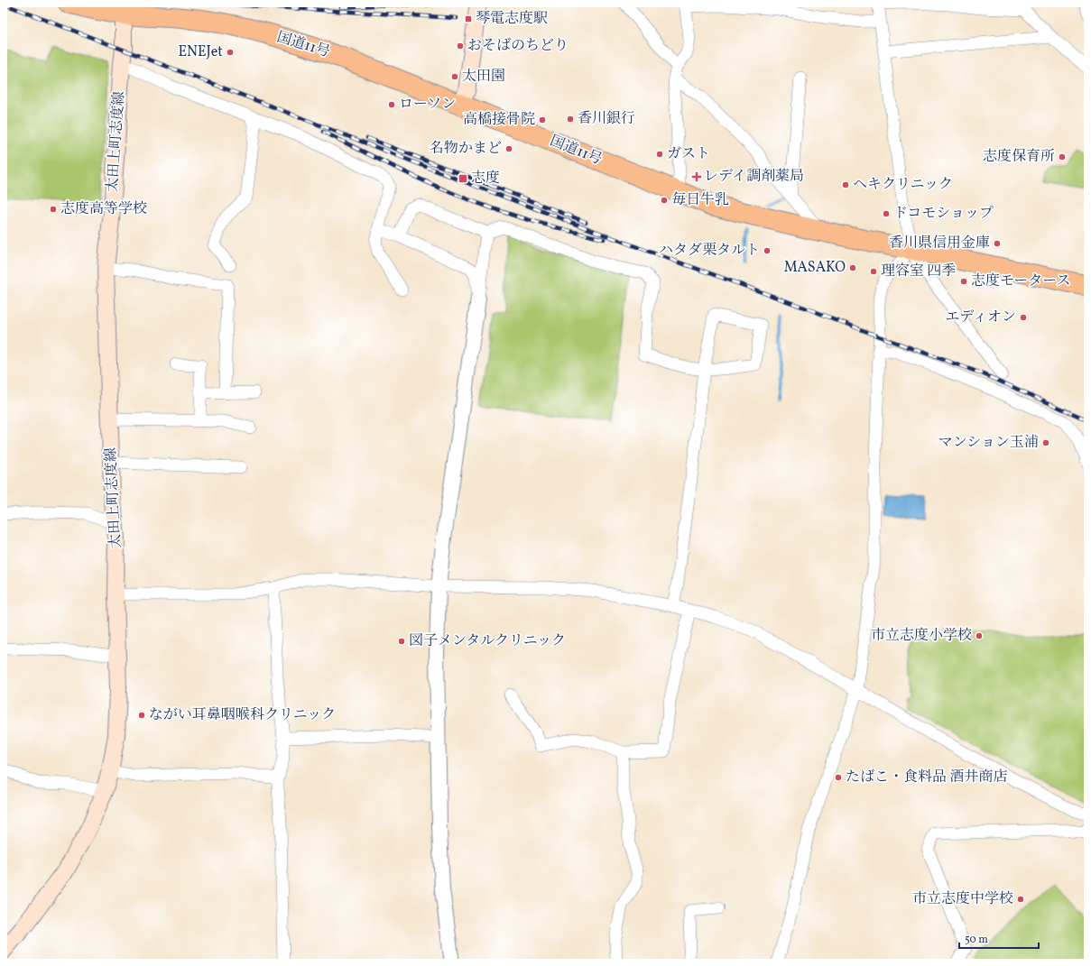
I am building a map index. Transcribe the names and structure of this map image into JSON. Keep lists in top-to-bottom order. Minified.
{"streets":{"highway":["国道11号"],"main road":["太田上町志度線"]},"crossings":[["国道11号","太田上町志度線"]],"places":{"transit":["琴電志度駅","志度"],"other":["おそばのちどり","ENEJet","太田園","ローソン","香川銀行","高橋接骨院","名物かまど","ガスト","志度保育所","ヘキクリニック","毎日牛乳","志度高等学校","ドコモショップ","香川県信用金庫","ハタダ栗タルト","MASAKO","理容室 四季","志度モータース","エディオン","マンション玉浦","市立志度小学校","図子メンタルクリニック","ながい耳鼻咽喉科クリニック","たばこ・食料品 酒井商店","市立志度中学校"],"health":["レデイ調剤薬局"]},"scale_bar":"50 m"}
